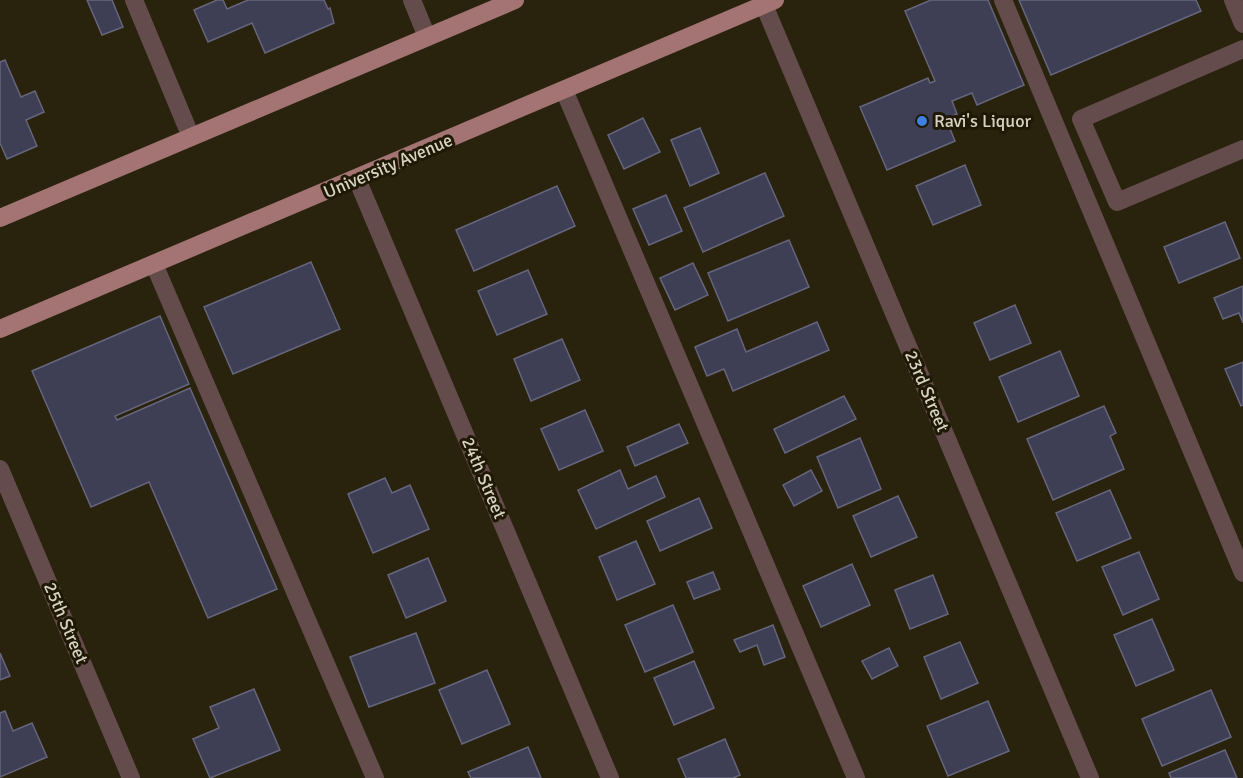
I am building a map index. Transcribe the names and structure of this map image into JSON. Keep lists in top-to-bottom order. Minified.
{"streets":{"main road":["University Avenue"],"street":["23rd Street","24th Street","25th Street"]},"crossings":[["University Avenue","23rd Street"],["University Avenue","24th Street"]],"places":["Ravi's Liquor"]}
